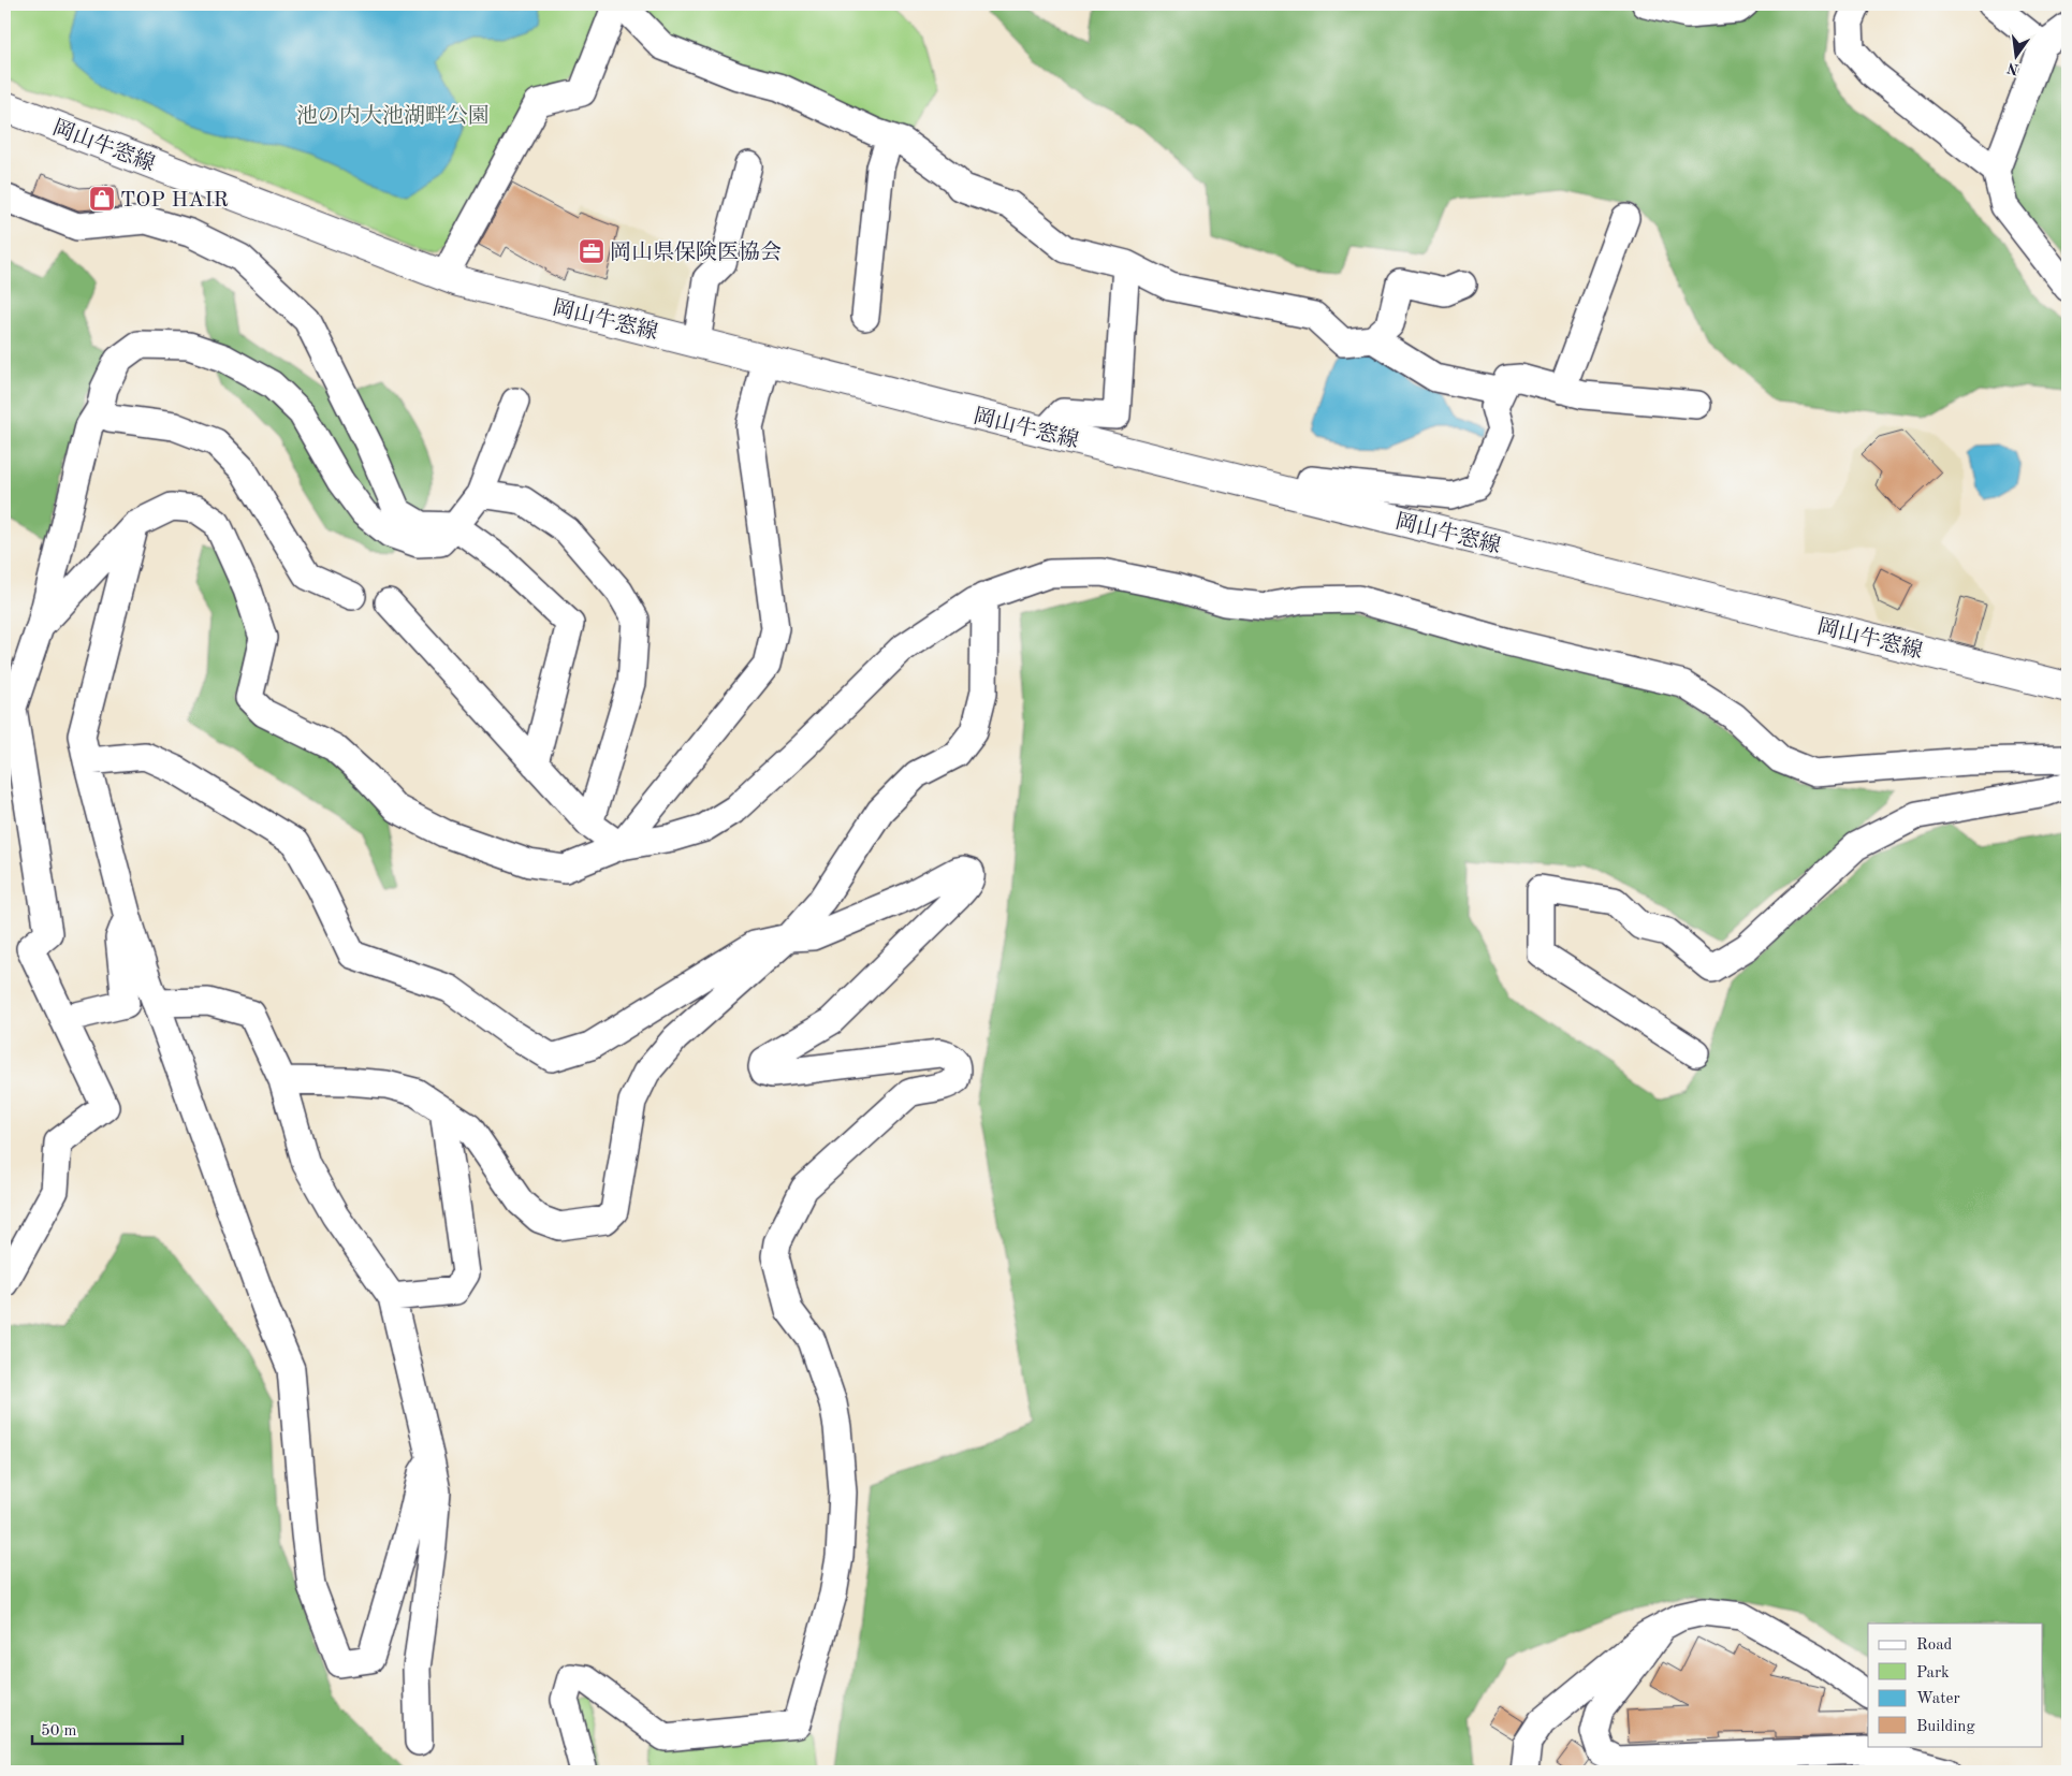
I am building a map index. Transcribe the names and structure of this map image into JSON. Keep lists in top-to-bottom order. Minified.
{"streets":{"main road":["岡山牛窓線"]},"parks":["池の内大池湖畔公園"],"places":{"shop":["TOP HAIR"],"office":["岡山県保険医協会"]},"legend":["Road","Park","Water","Building"],"scale_bar":"50 m","north":"bottom"}
